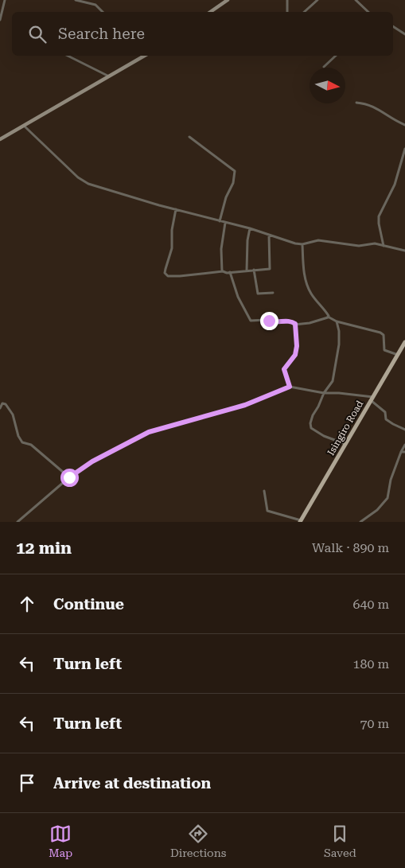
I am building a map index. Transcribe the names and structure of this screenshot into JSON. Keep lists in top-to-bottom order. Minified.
{"streets":{"main road":["Isingiro Road"]},"north":"right","page":{"search":"Search here","heading":["12 min","Walk · 890 m"],"list":[["Continue","640 m"],["Turn left","180 m"],["Turn left","70 m"],"Arrive at destination"],"nav":["Map","Directions","Saved"]}}
